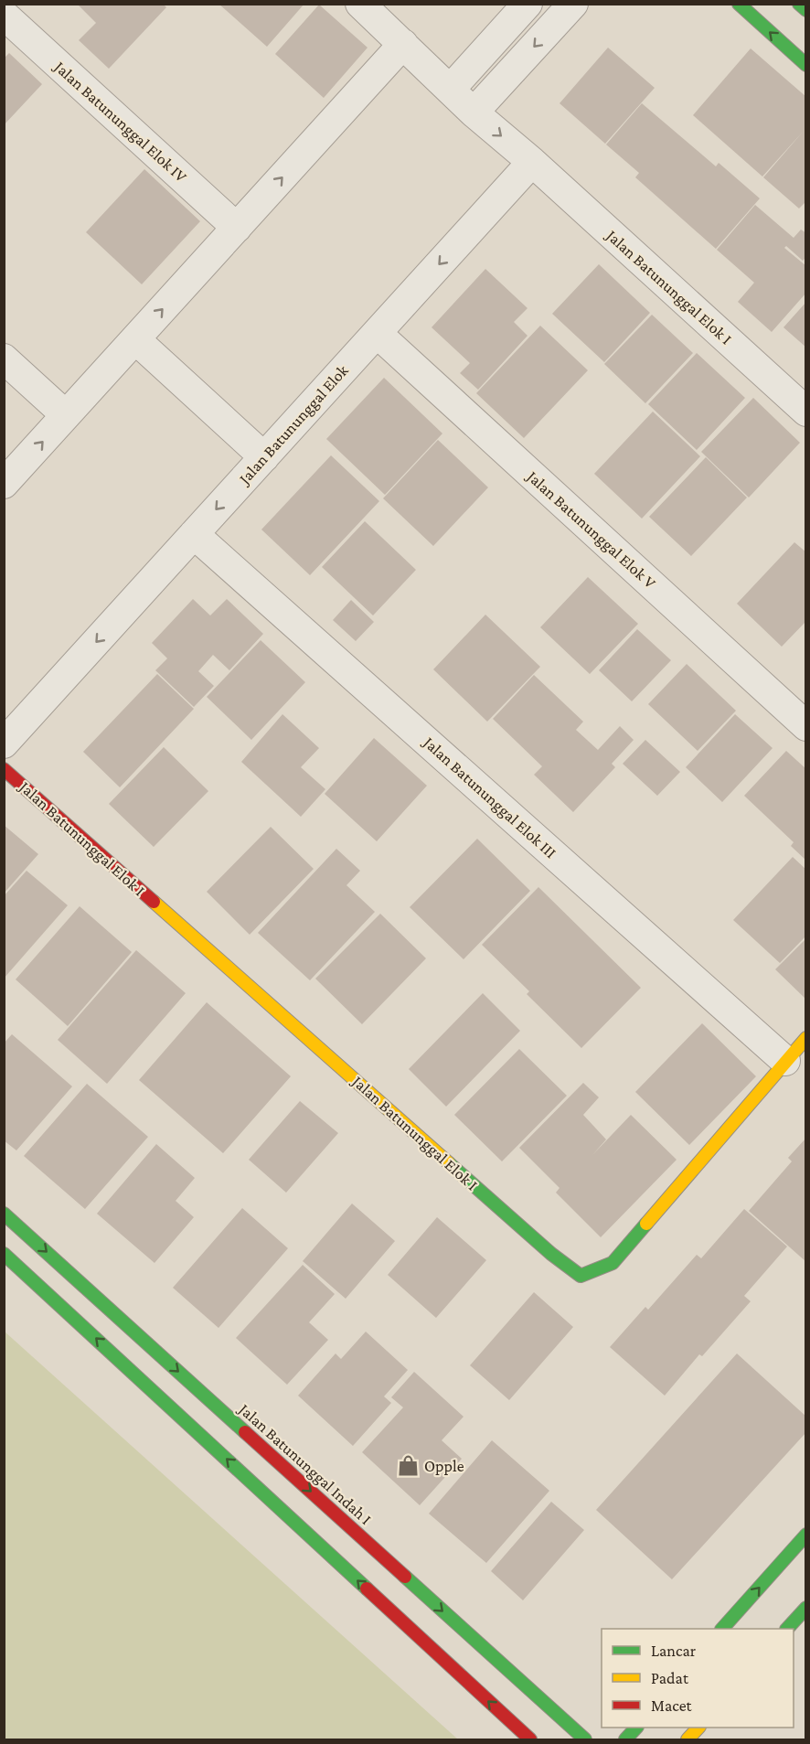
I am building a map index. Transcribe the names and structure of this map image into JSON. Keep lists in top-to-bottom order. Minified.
{"streets":{"street":["Jalan Batununggal Elok IV","Jalan Batununggal Elok I","Jalan Batununggal Elok","Jalan Batununggal Elok V","Jalan Batununggal Elok III","Jalan Batununggal Indah I"]},"crossings":[["Jalan Batununggal Elok I","Jalan Batununggal Elok"],["Jalan Batununggal Elok I","Jalan Batununggal Elok III"],["Jalan Batununggal Elok","Jalan Batununggal Elok V"],["Jalan Batununggal Elok","Jalan Batununggal Elok III"]],"places":{"shop":["Opple"]},"legend":["Lancar","Padat","Macet"]}
